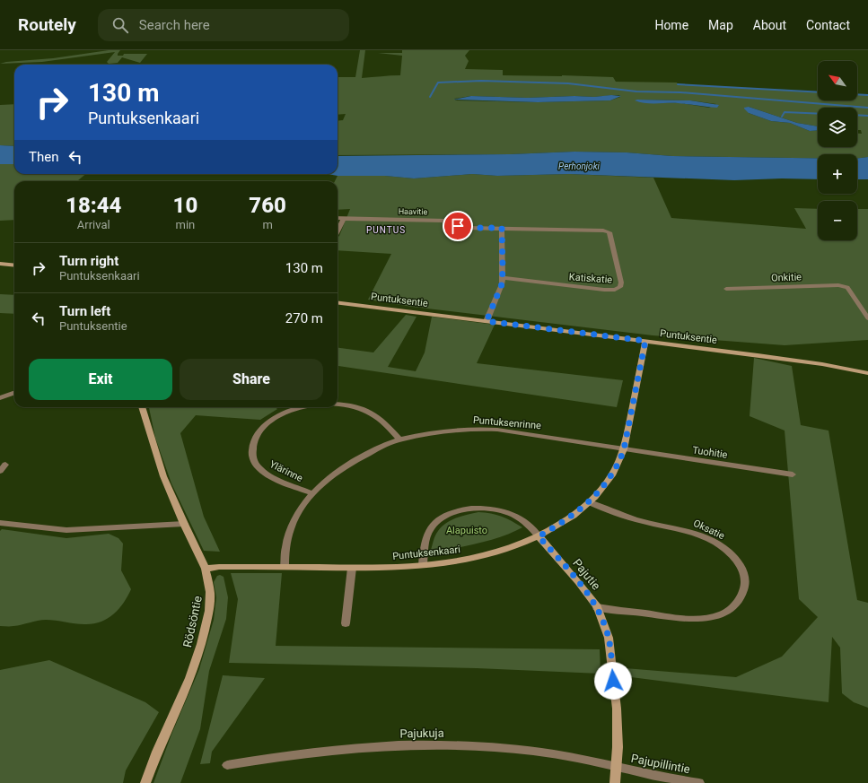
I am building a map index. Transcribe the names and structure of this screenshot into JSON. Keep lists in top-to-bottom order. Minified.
{"streets":{"street":["Haavitie","Onkitie","Katiskatie","Puntuksentie","Puntuksenrinne","Tuohitie","Ylärinne","Oksatie","Puntuksenkaari","Pajutie","Rödsöntie","Pajukuja","Pajupillintie"]},"crossings":[["Haavitie","Katiskatie"],["Puntuksentie","Puntuksenkaari"],["Puntuksenrinne","Tuohitie"],["Puntuksenrinne","Ylärinne"],["Puntuksenrinne","Puntuksenkaari"],["Tuohitie","Puntuksenkaari"],["Oksatie","Puntuksenkaari"],["Oksatie","Pajutie"],["Puntuksenkaari","Pajutie"],["Puntuksenkaari","Rödsöntie"],["Pajutie","Pajukuja"],["Pajutie","Pajupillintie"],["Pajukuja","Pajupillintie"]],"districts":["PUNTUS"],"water":["Perhonjoki"],"parks":["Alapuisto"],"north":"top left","page":{"header":"Routely","search":"Search here","nav":["Home","Map","About","Contact"],"map_buttons":["+","−"],"turn":["130 m","Puntuksenkaari"],"then":"Then","eta":["18:44","Arrival","10","min","760","m"],"list":[{"name":"Turn right","note":"Puntuksenkaari","value":"130 m"},{"name":"Turn left","note":"Puntuksentie","value":"270 m"}],"buttons":["Exit","Share"]}}
